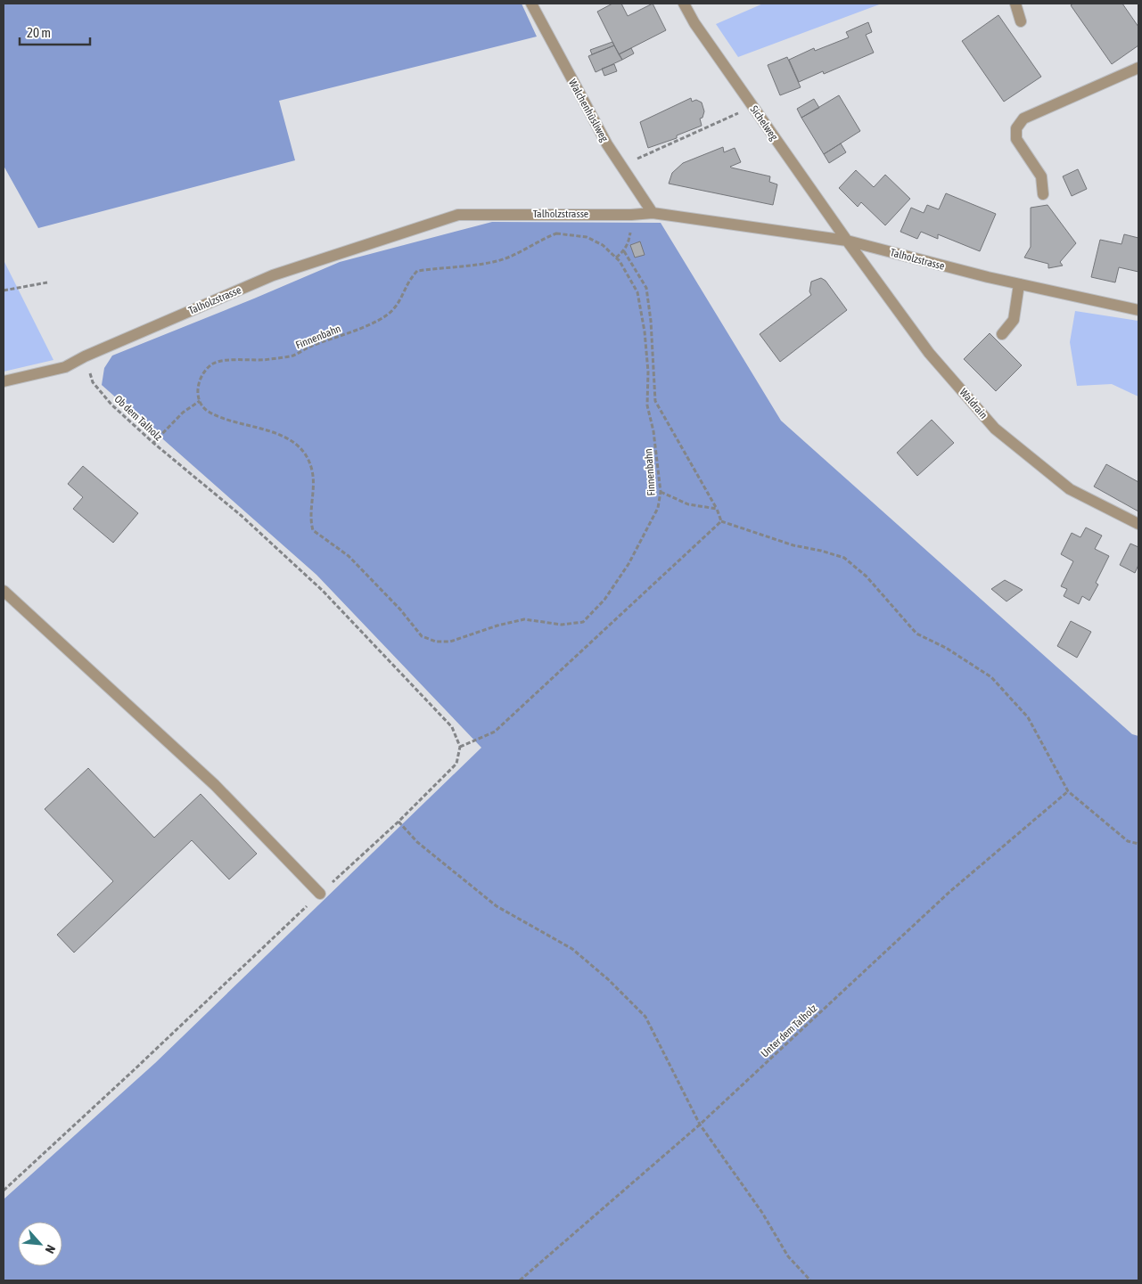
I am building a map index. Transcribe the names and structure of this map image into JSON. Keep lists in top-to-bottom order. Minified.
{"streets":{"street":["Walchenhüsliweg","Sichelweg","Talholzstrasse","Waldrain"],"path":["Finnenbahn","Ob dem Talholz","Unter dem Talholz"]},"crossings":[["Walchenhüsliweg","Talholzstrasse"],["Sichelweg","Talholzstrasse"],["Sichelweg","Waldrain"],["Talholzstrasse","Waldrain"],["Talholzstrasse","Ob dem Talholz"]],"scale_bar":"20 m","north":"bottom right"}
